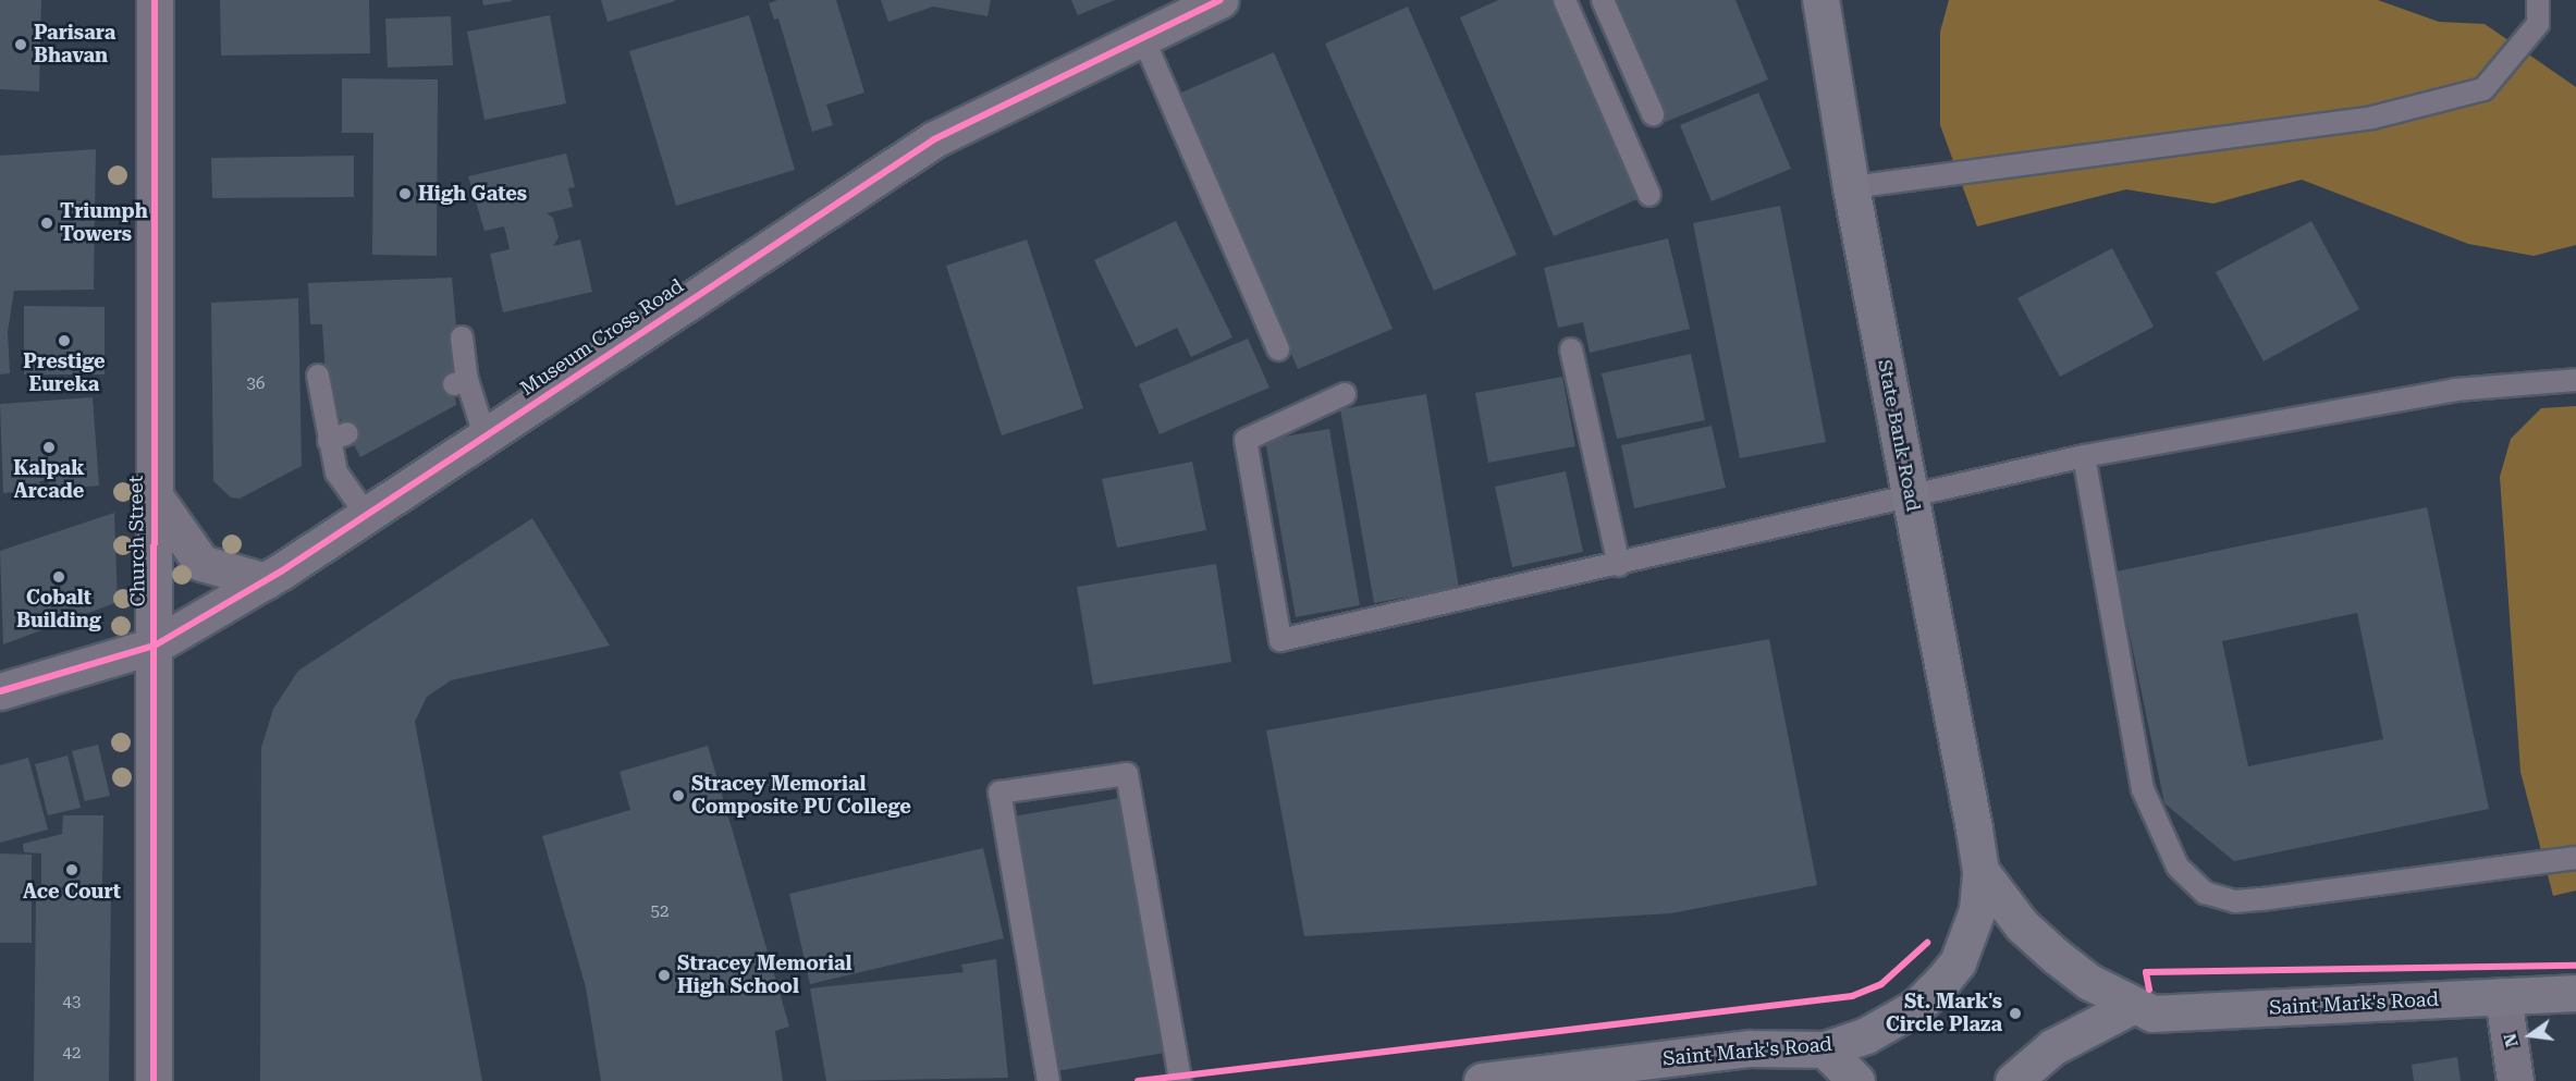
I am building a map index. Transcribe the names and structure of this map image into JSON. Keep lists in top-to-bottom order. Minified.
{"streets":{"main road":["State Bank Road","Saint Mark's Road"],"street":["Museum Cross Road","Church Street"]},"crossings":[["Museum Cross Road","Church Street"],["State Bank Road","Saint Mark's Road"]],"places":["Parisara Bhavan","High Gates","Triumph Towers","Prestige Eureka","Kalpak Arcade","Cobalt Building","Stracey Memorial Composite PU College","Ace Court","Stracey Memorial High School","St. Mark's Circle Plaza"],"house_numbers":["36","52","43","42"],"north":"left"}
